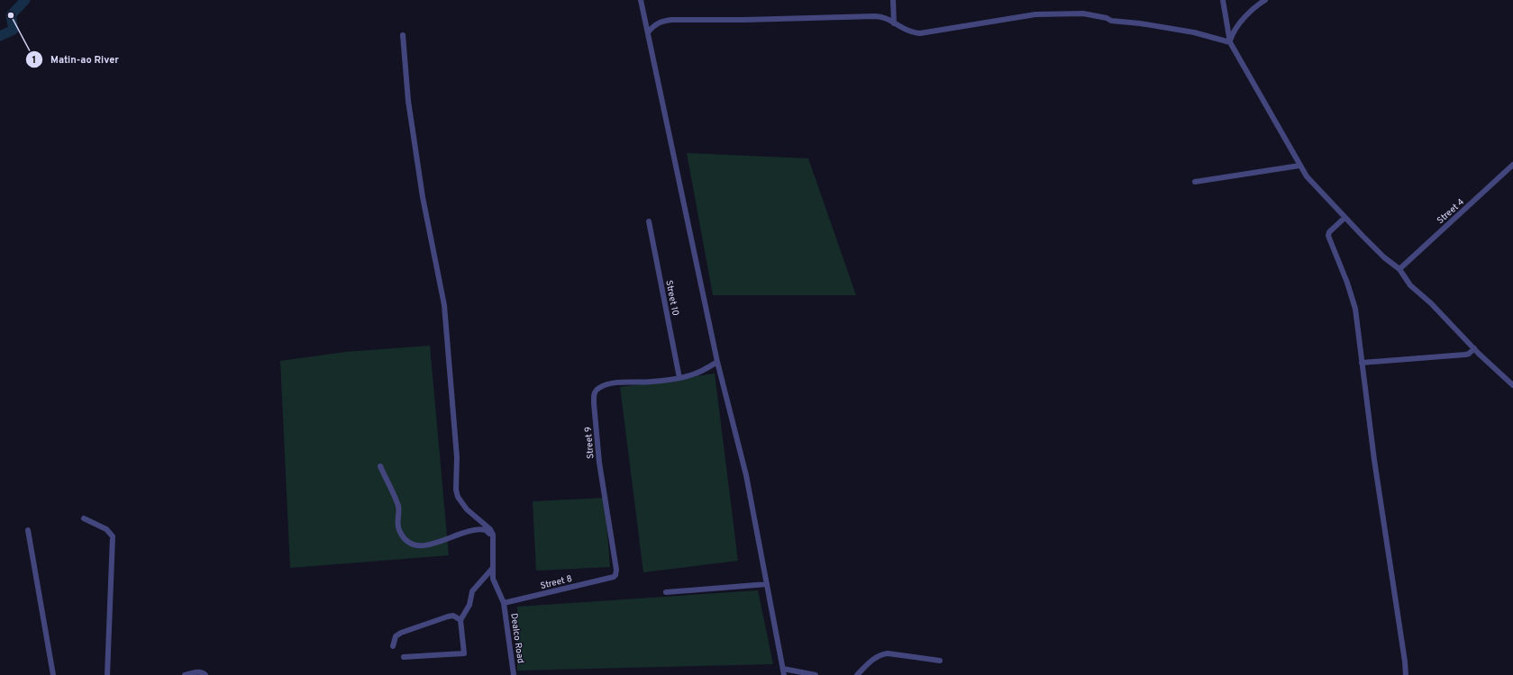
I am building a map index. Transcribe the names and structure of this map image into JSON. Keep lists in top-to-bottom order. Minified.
{"streets":{"street":["Street 4","Street 10","Street 9","Street 8","Dealco Road"]},"crossings":[["Street 10","Street 9"],["Street 9","Street 8"],["Street 8","Dealco Road"]],"places":["Matin-ao River"]}
